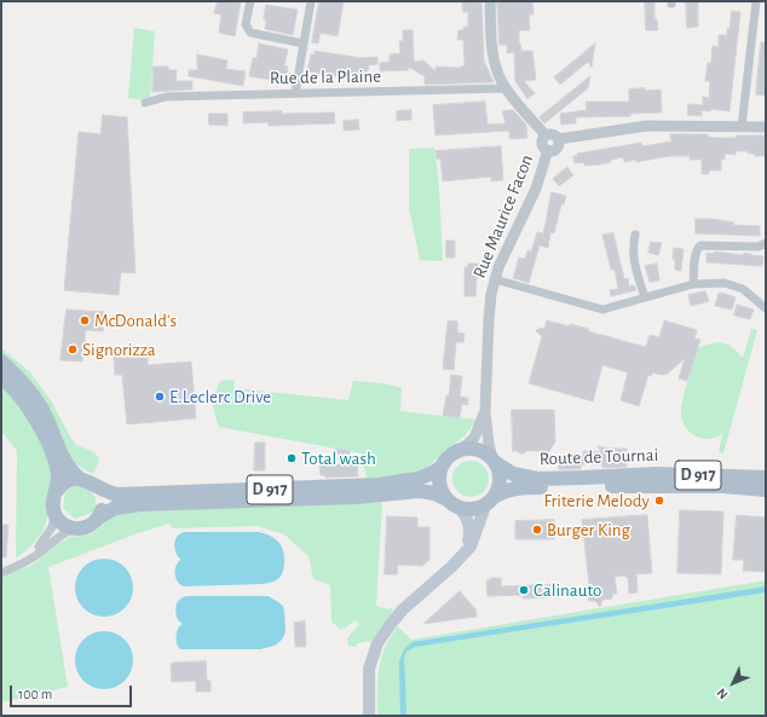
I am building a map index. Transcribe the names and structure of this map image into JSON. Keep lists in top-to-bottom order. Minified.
{"streets":{"main road":["Route de Tournai","D 917"],"street":["Rue de la Plaine","Rue Maurice Facon"]},"crossings":[["Rue de la Plaine","Rue Maurice Facon"],["Rue Maurice Facon","Route de Tournai"],["Rue Maurice Facon","D 917"],["Route de Tournai","D 917"]],"places":["McDonald's","Signorizza","E.Leclerc Drive","Total wash","Friterie Melody","Burger King","Calinauto"],"scale_bar":"100 m","north":"bottom left"}
